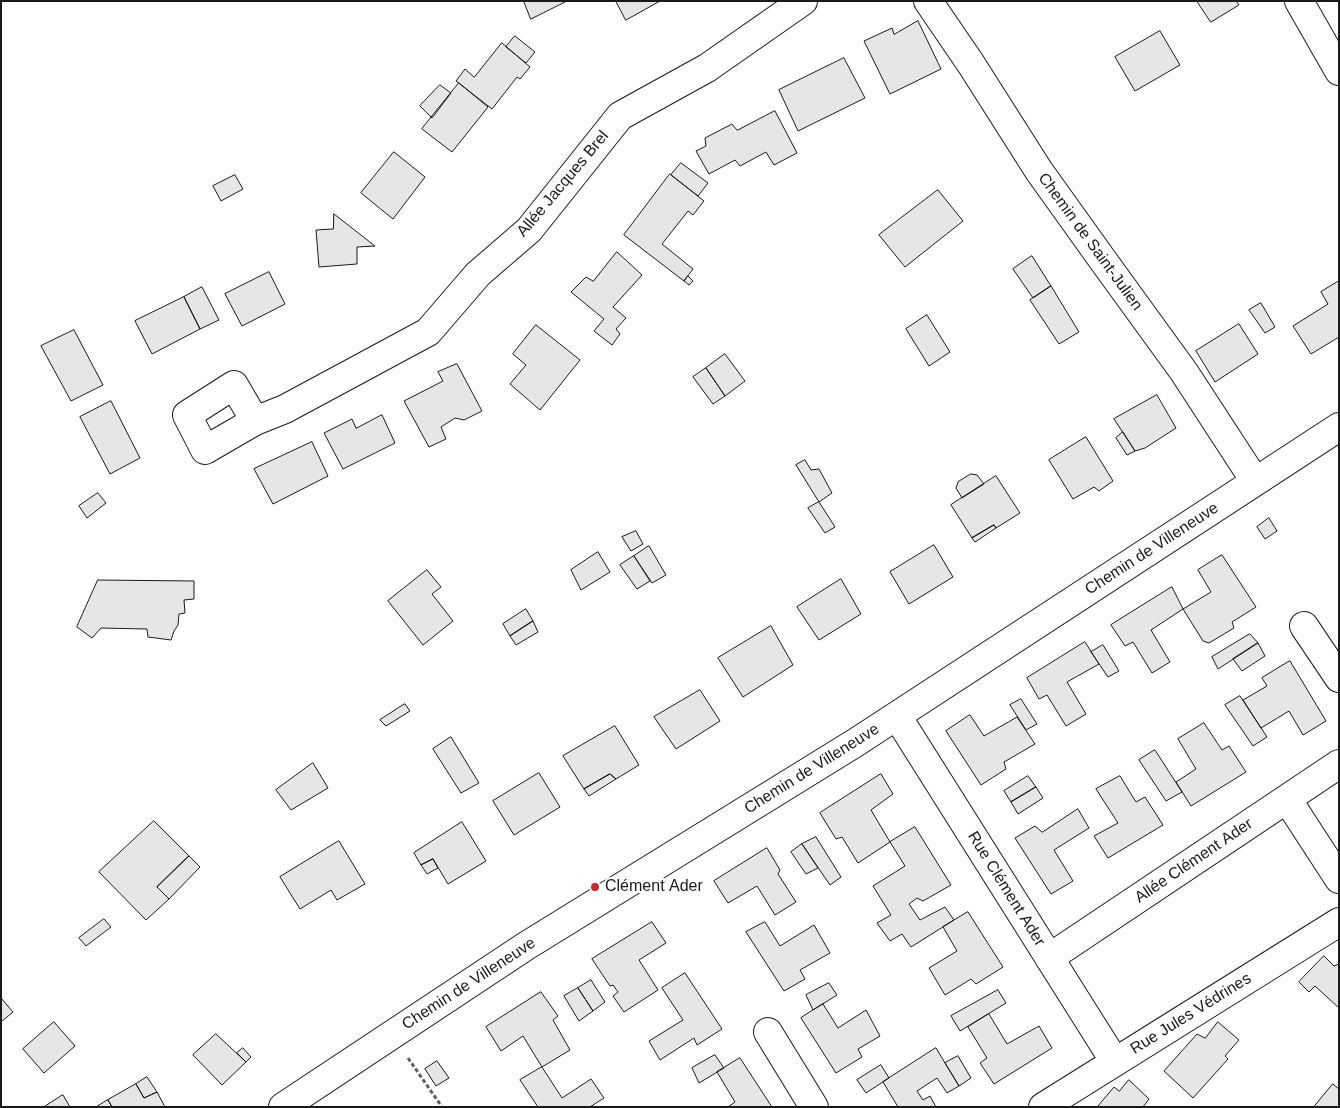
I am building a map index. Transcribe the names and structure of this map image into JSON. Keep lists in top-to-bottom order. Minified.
{"streets":{"street":["Allée Jacques Brel","Chemin de Saint-Julien","Chemin de Villeneuve","Allée Clément Ader","Rue Clément Ader","Rue Jules Védrines"]},"crossings":[["Chemin de Saint-Julien","Chemin de Villeneuve"],["Chemin de Villeneuve","Rue Clément Ader"],["Allée Clément Ader","Rue Clément Ader"],["Rue Clément Ader","Rue Jules Védrines"]],"places":["Clément Ader"]}
